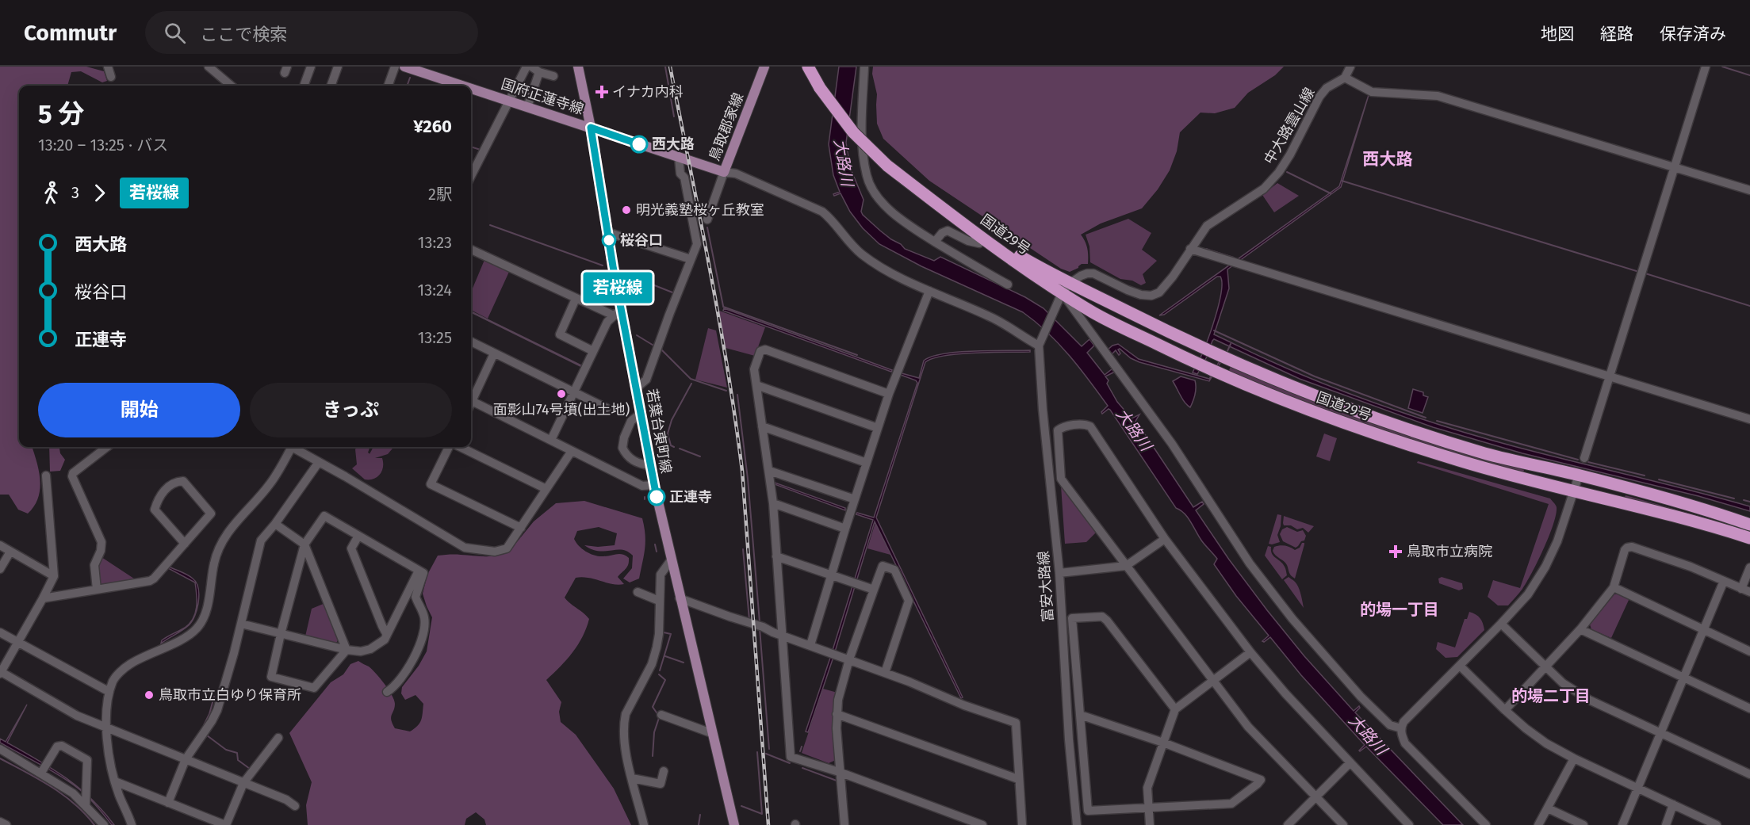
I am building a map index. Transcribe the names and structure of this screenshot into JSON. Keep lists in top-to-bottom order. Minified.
{"streets":{"highway":["国道29号"],"main road":["国府正蓮寺線","鳥取郡家線","若葉台東町線"],"street":["中大路雲山線","富安大路線"]},"crossings":[["国府正蓮寺線","鳥取郡家線"],["国府正蓮寺線","若葉台東町線"],["中大路雲山線","国道29号"],["中大路雲山線","富安大路線"],["鳥取郡家線","若葉台東町線"]],"districts":["西大路","的場一丁目","的場二丁目"],"water":["大路川"],"places":{"health":["イナカ内科","鳥取市立病院"],"other":["西大路","明光義塾桜ヶ丘教室","桜谷口","面影山74号墳(出土地)","正連寺","鳥取市立白ゆり保育所"]},"lines":["bus line 若桜線"],"page":{"header":"Commutr","search":"ここで検索","nav":["地図","経路","保存済み"],"on_map":"若桜線","heading":["5 分","13:20 – 13:25 · バス","¥260"],"legs":["3","若桜線","2駅"],"list":[{"name":"西大路","value":"13:23"},{"name":"桜谷口","value":"13:24"},{"name":"正連寺","value":"13:25"}],"buttons":["開始","きっぷ"]}}
